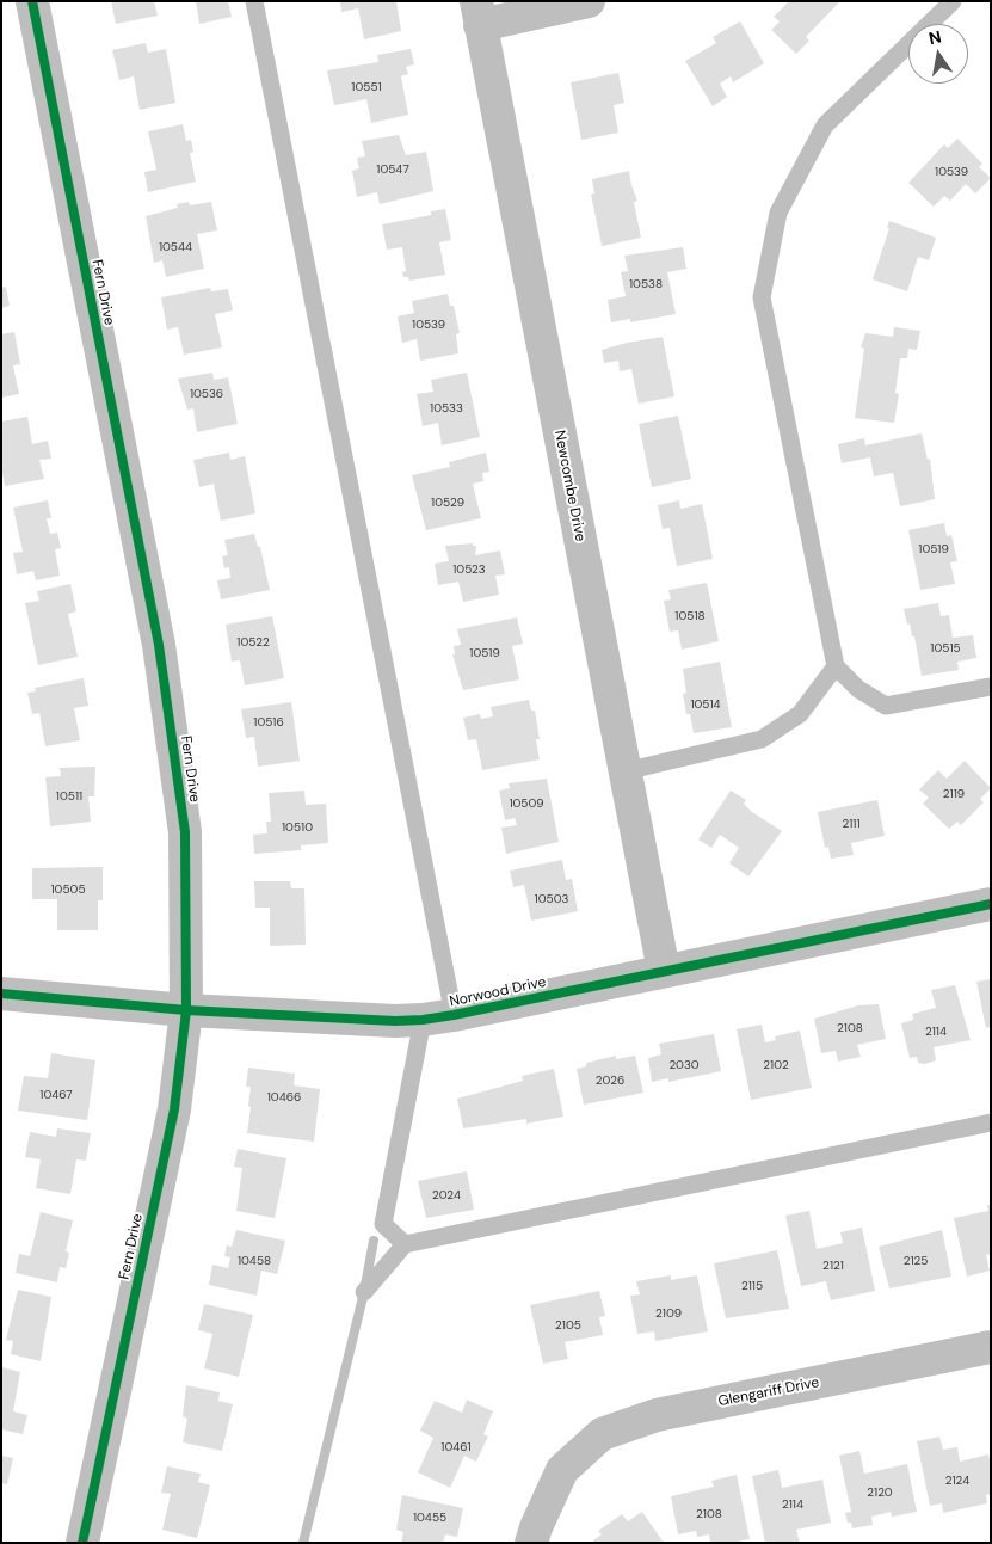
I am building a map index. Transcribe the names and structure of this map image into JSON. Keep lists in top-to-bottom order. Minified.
{"streets":{"street":["Fern Drive","Newcombe Drive","Norwood Drive","Glengariff Drive"]},"crossings":[["Fern Drive","Norwood Drive"],["Newcombe Drive","Norwood Drive"]],"house_numbers":["10551","10547","10539","10544","10538","10539","10536","10533","10529","10519","10523","10518","10522","10515","10519","10514","10516","2119","10511","10509","2111","10510","10505","10503","2108","2114","2030","2102","2026","10467","10466","2024","10458","2125","2121","2115","2109","2105","10461","2124","2120","2114","2108","10455"],"north":"top"}
